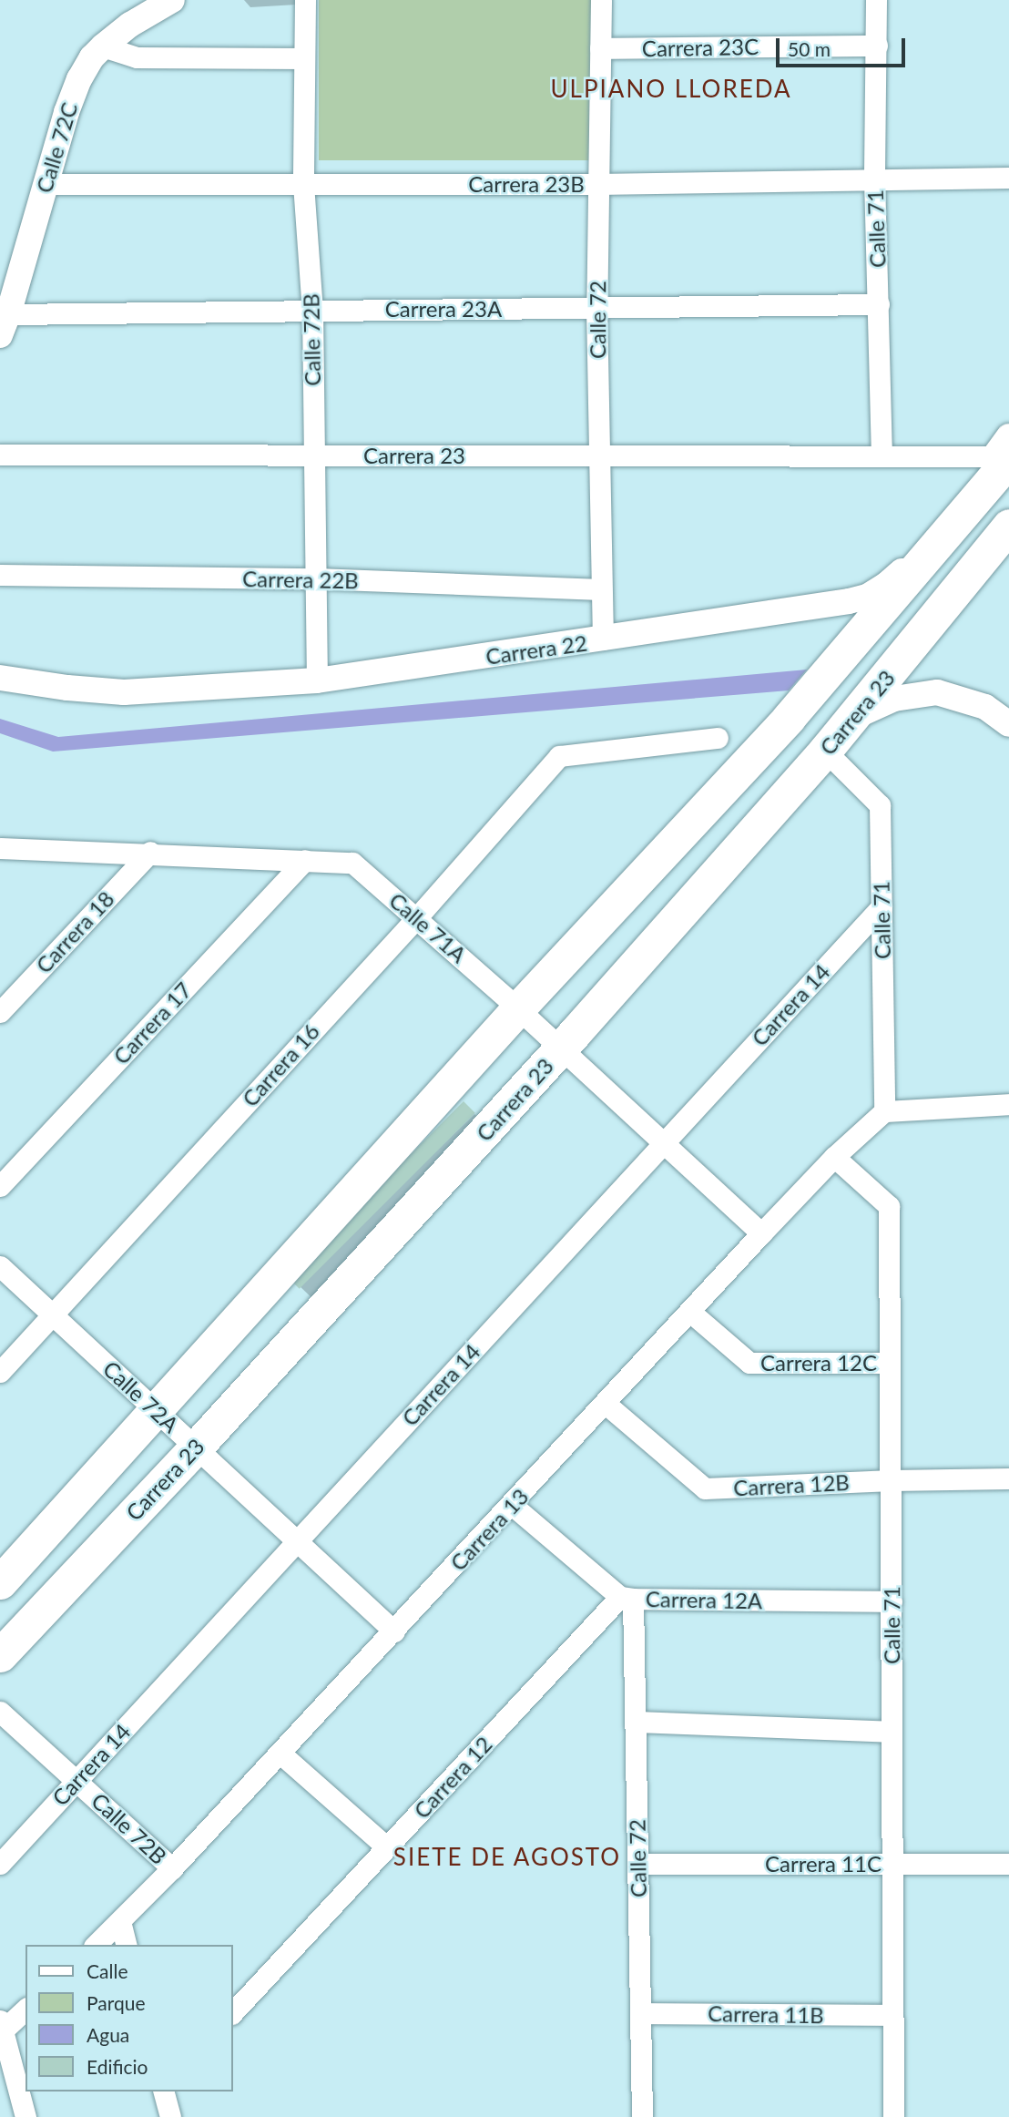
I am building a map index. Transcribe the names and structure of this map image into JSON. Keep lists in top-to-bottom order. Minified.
{"streets":{"main road":["Carrera 23"],"street":["Carrera 23C","Calle 72C","Carrera 23B","Calle 71","Carrera 23A","Calle 72","Calle 72B","Carrera 22B","Carrera 22","Calle 71A","Carrera 18","Carrera 14","Carrera 17","Carrera 16","Carrera 12C","Calle 72A","Carrera 12B","Carrera 13","Carrera 12A","Carrera 12","Carrera 11C","Carrera 11B"]},"crossings":[["Carrera 23C","Calle 71"],["Carrera 23C","Calle 72"],["Calle 72C","Carrera 23B"],["Calle 72C","Carrera 23A"],["Carrera 23B","Calle 71"],["Carrera 23B","Calle 72"],["Carrera 23B","Calle 72B"],["Calle 71","Carrera 23A"],["Calle 71","Carrera 23"],["Calle 71","Carrera 14"],["Calle 71","Carrera 12C"],["Calle 71","Carrera 12B"],["Calle 71","Carrera 13"],["Calle 71","Carrera 12A"],["Calle 71","Carrera 11C"],["Calle 71","Carrera 11B"],["Carrera 23A","Calle 72"],["Carrera 23A","Calle 72B"],["Calle 72","Carrera 23"],["Calle 72","Carrera 22B"],["Calle 72","Carrera 22"],["Calle 72","Carrera 12A"],["Calle 72","Carrera 12"],["Calle 72","Carrera 11C"],["Calle 72","Carrera 11B"],["Calle 72B","Carrera 23"],["Calle 72B","Carrera 22B"],["Calle 72B","Carrera 22"],["Calle 72B","Carrera 14"],["Calle 72B","Carrera 13"],["Carrera 23","Carrera 22"],["Carrera 23","Calle 71A"],["Carrera 23","Calle 72A"],["Calle 71A","Carrera 18"],["Calle 71A","Carrera 14"],["Calle 71A","Carrera 17"],["Calle 71A","Carrera 16"],["Calle 71A","Carrera 13"],["Carrera 14","Calle 72A"],["Carrera 16","Calle 72A"],["Carrera 12C","Carrera 13"],["Calle 72A","Carrera 13"],["Carrera 12B","Carrera 13"],["Carrera 13","Carrera 12A"],["Carrera 12A","Carrera 12"]],"districts":["ULPIANO LLOREDA","SIETE DE AGOSTO"],"legend":["Calle","Parque","Agua","Edificio"],"scale_bar":"50 m"}
